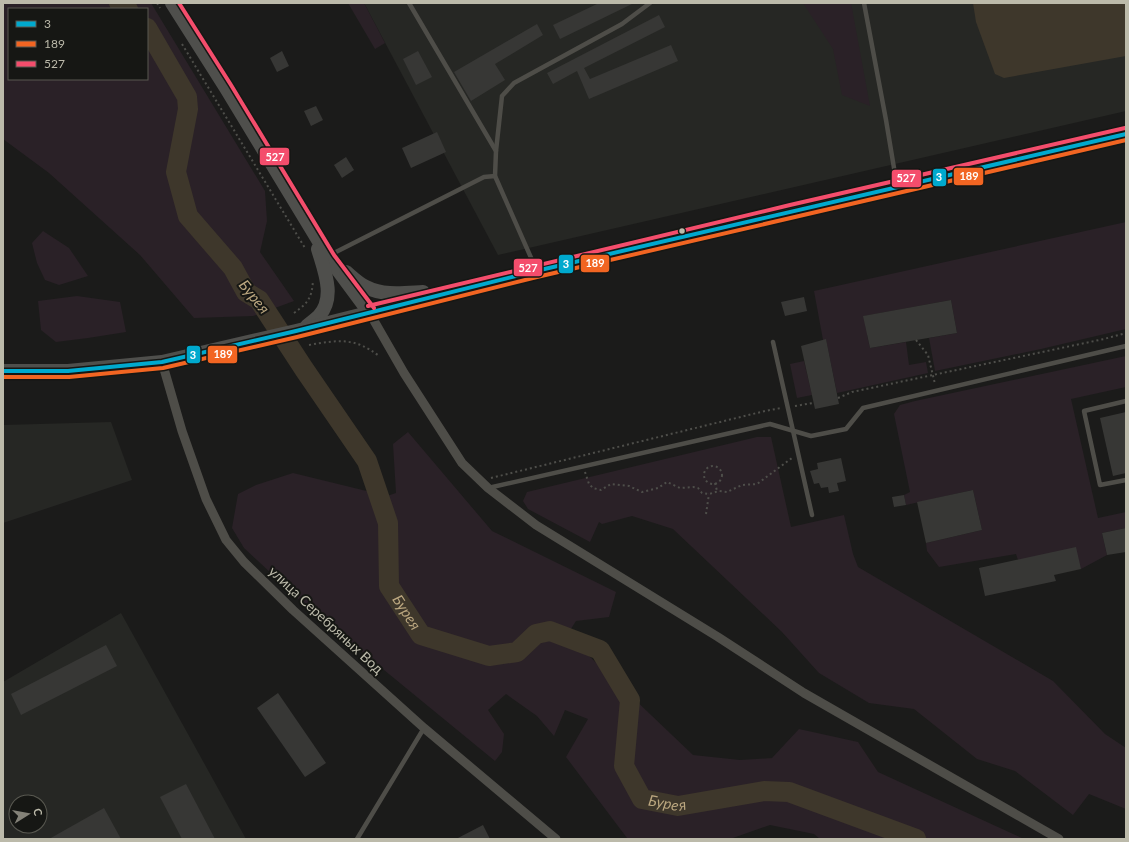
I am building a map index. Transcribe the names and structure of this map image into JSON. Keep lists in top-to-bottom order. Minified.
{"streets":{"street":["улица Серебряных Вод"]},"water":["Бурея"],"lines":["transit line 527","transit line 3","transit line 189"],"legend":["3","189","527"],"north":"right"}
